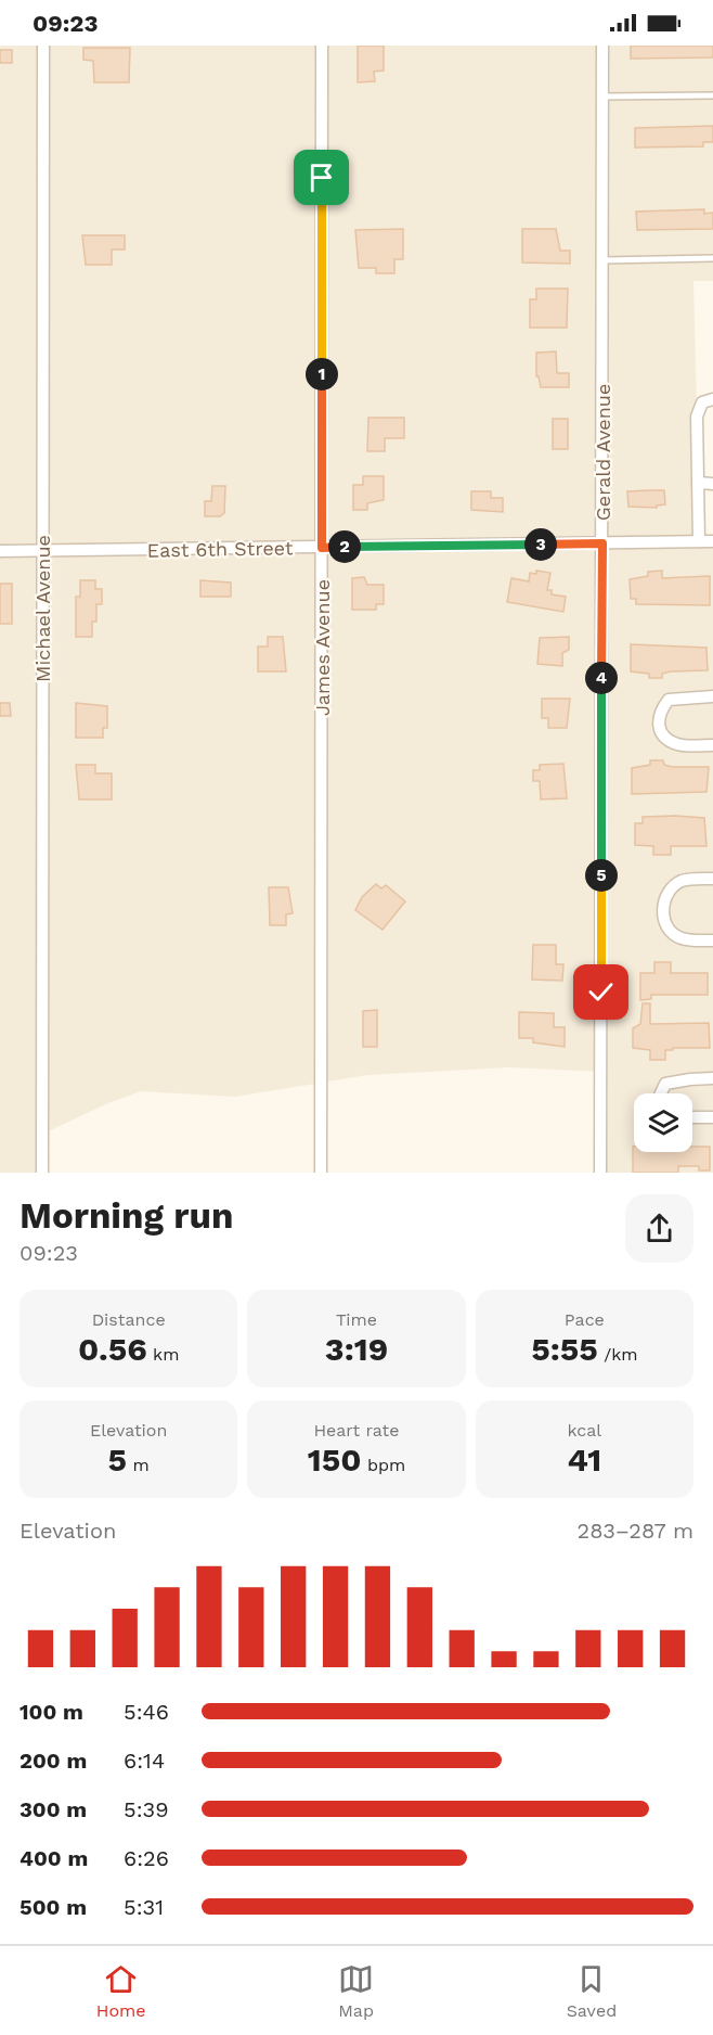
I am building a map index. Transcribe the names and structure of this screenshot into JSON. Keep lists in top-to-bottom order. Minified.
{"streets":{"street":["Gerald Avenue","East 6th Street","Michael Avenue","James Avenue"]},"crossings":[["Gerald Avenue","East 6th Street"],["East 6th Street","Michael Avenue"],["East 6th Street","James Avenue"]],"page":{"status":"09:23","pins":["1","3","2","4","5"],"heading":["Morning run","09:23"],"stats":[["Distance","0.56 km"],["Time","3:19"],["Pace","5:55 /km"],["Elevation","5 m"],["Heart rate","150 bpm"],["kcal","41"]],"chart":["Elevation","283–287 m"],"list":[{"name":"100 m","note":"5:46"},{"name":"200 m","note":"6:14"},{"name":"300 m","note":"5:39"},{"name":"400 m","note":"6:26"},{"name":"500 m","note":"5:31"}],"tabs":["Home","Map","Saved"]}}
